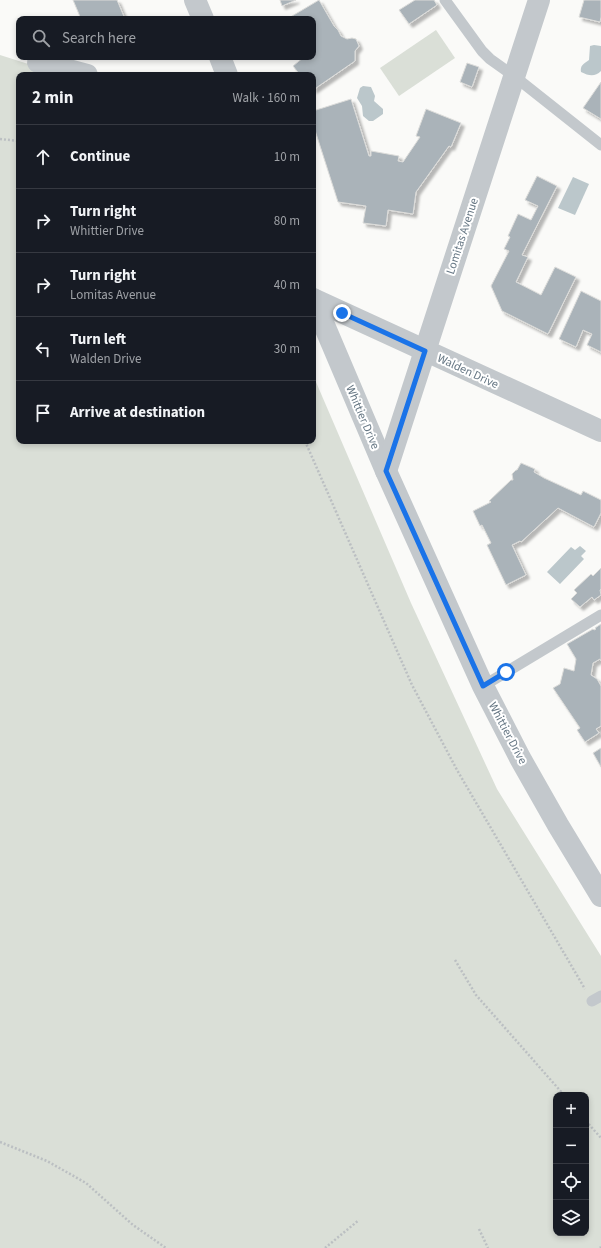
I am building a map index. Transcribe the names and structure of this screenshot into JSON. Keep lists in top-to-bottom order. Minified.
{"streets":{"street":["Lomitas Avenue","Walden Drive","Whittier Drive"]},"crossings":[["Lomitas Avenue","Walden Drive"],["Lomitas Avenue","Whittier Drive"]],"page":{"search":"Search here","heading":["2 min","Walk · 160 m"],"list":[["Continue","10 m"],["Turn right","Whittier Drive","80 m"],["Turn right","Lomitas Avenue","40 m"],["Turn left","Walden Drive","30 m"],"Arrive at destination"],"map_buttons":["+","−"]}}
